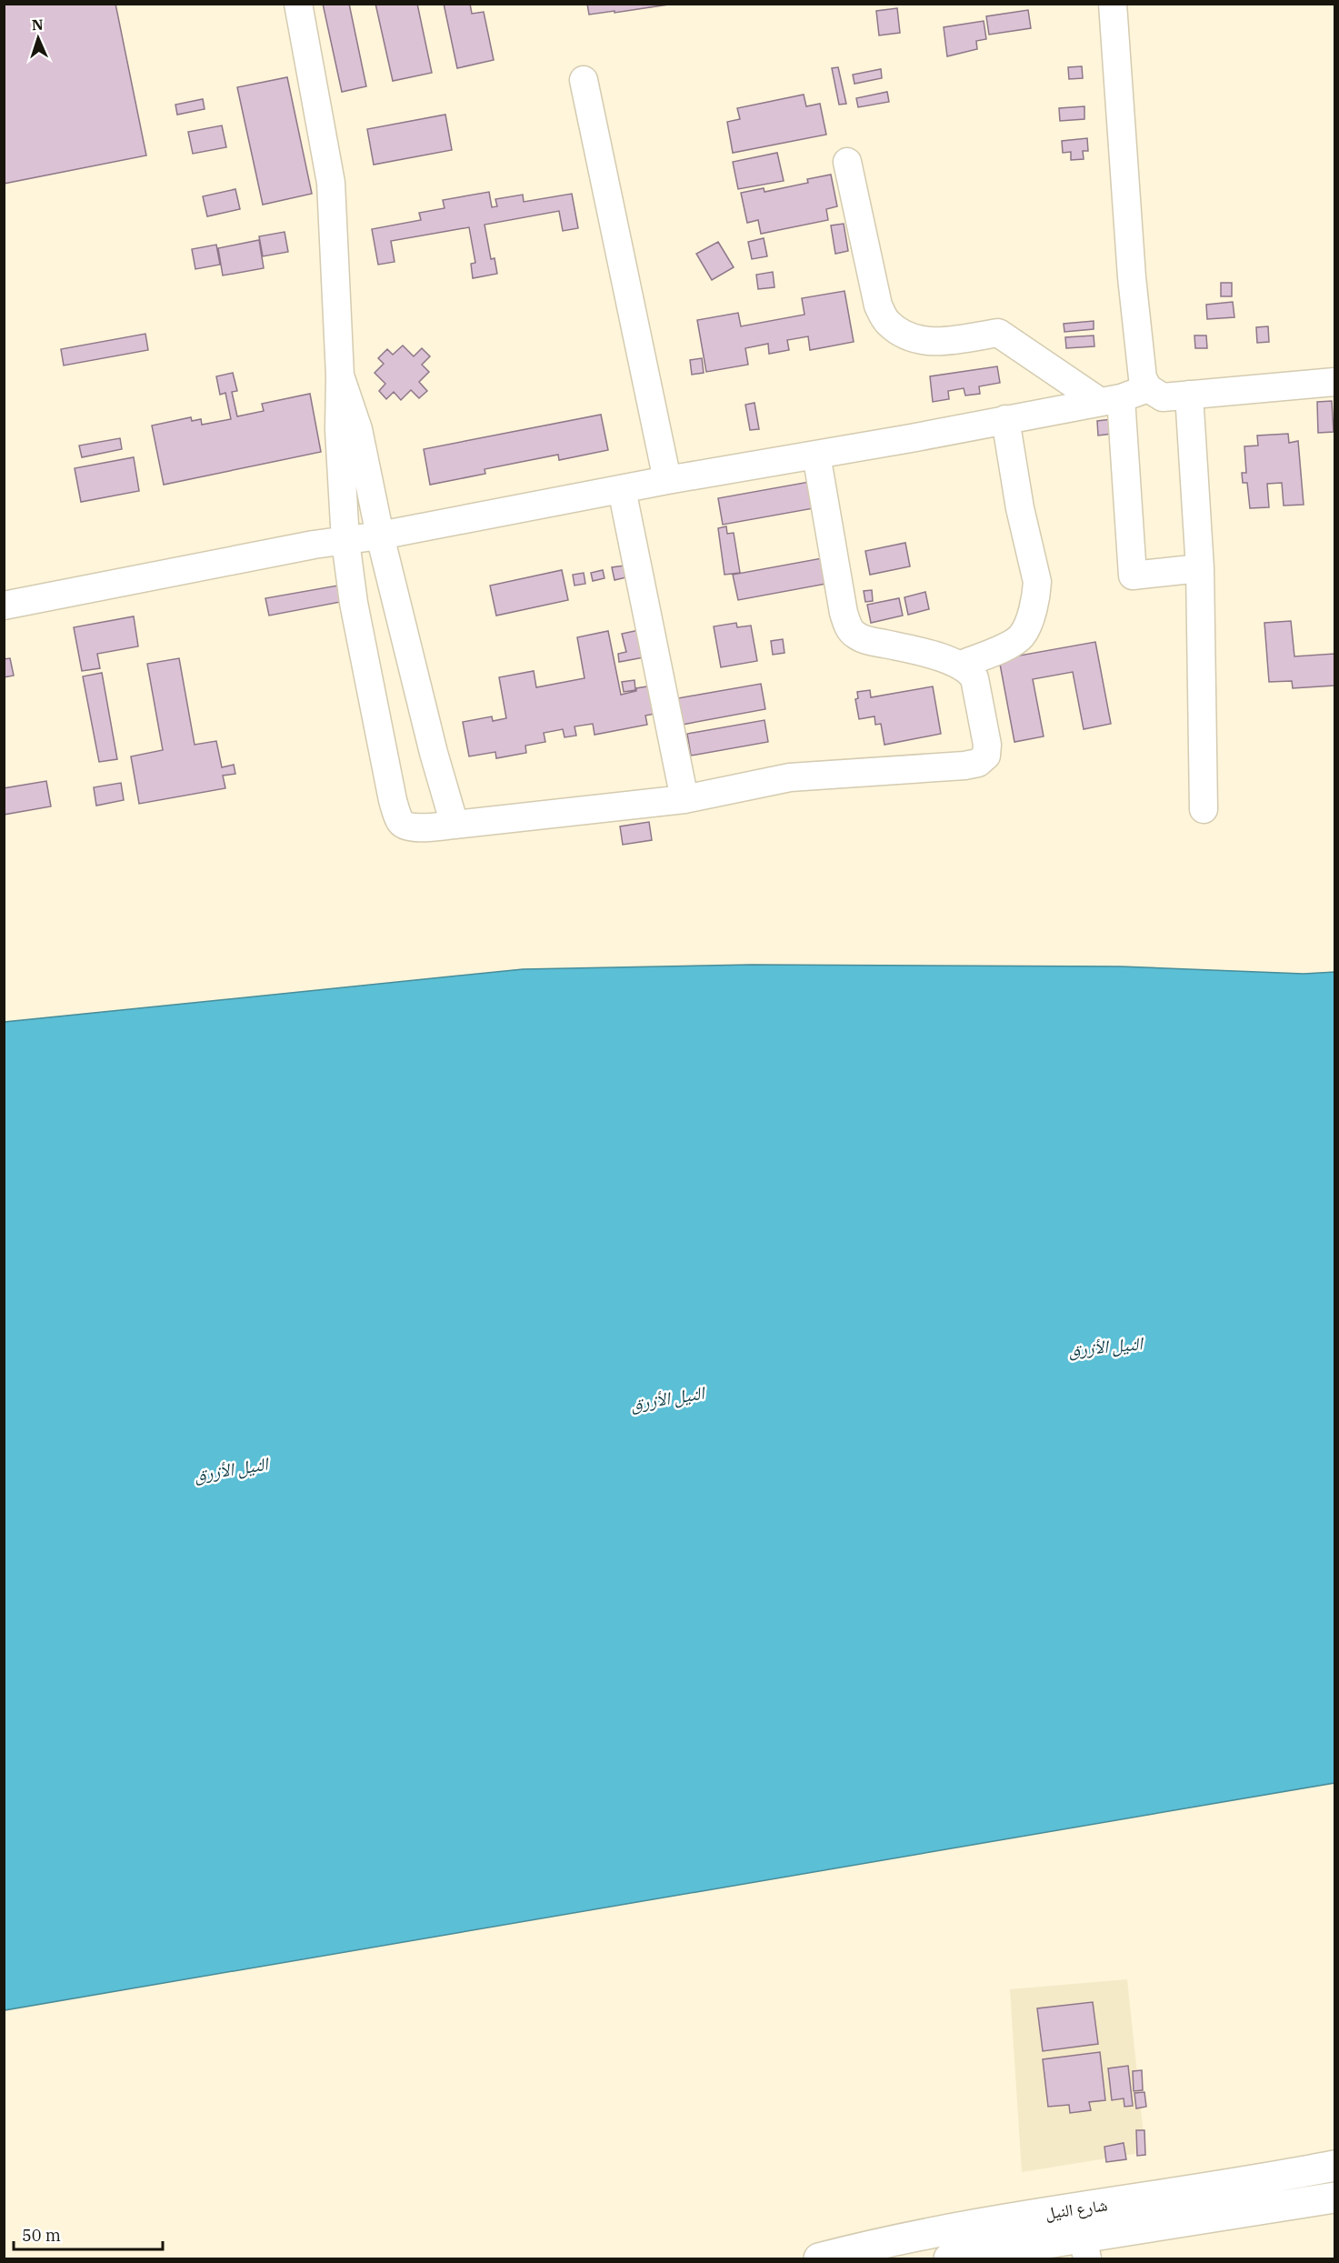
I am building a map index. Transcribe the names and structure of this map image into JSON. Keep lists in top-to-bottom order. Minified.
{"streets":{"main road":["شارع النيل"]},"water":["النيل الأزرق"],"scale_bar":"50 m","north":"top"}
